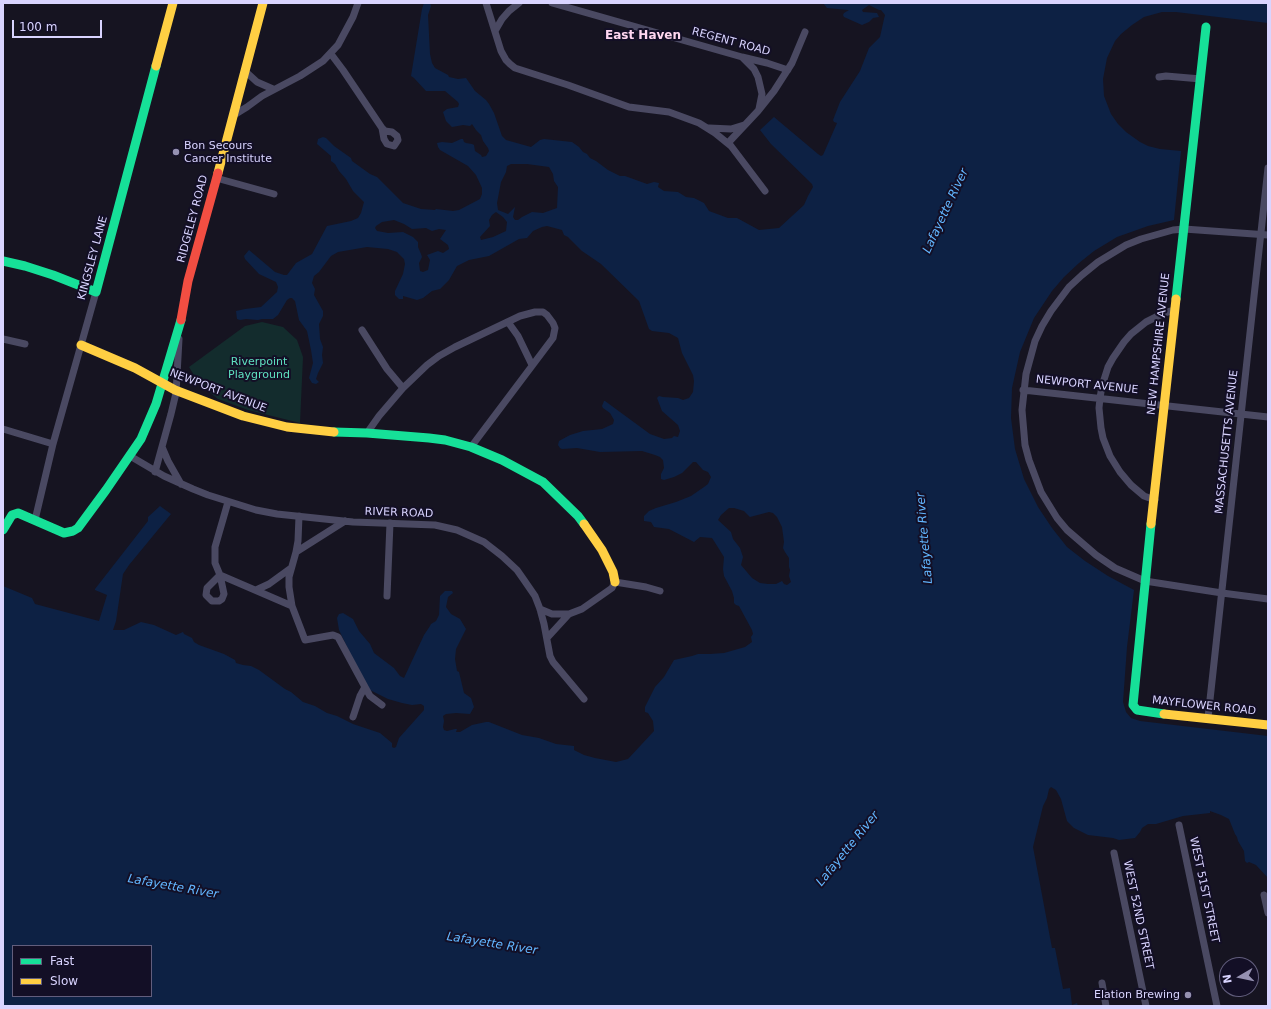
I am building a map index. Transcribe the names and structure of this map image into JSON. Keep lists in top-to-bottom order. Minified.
{"streets":{"street":["REGENT ROAD","RIDGELEY ROAD","KINGSLEY LANE","NEW HAMPSHIRE AVENUE","NEWPORT AVENUE","MASSACHUSETTS AVENUE","RIVER ROAD","MAYFLOWER ROAD","WEST 51ST STREET","WEST 52ND STREET"]},"crossings":[["RIDGELEY ROAD","KINGSLEY LANE"],["RIDGELEY ROAD","NEWPORT AVENUE"],["RIDGELEY ROAD","RIVER ROAD"],["KINGSLEY LANE","NEWPORT AVENUE"],["NEW HAMPSHIRE AVENUE","NEWPORT AVENUE"],["NEW HAMPSHIRE AVENUE","MAYFLOWER ROAD"],["NEWPORT AVENUE","MASSACHUSETTS AVENUE"],["MASSACHUSETTS AVENUE","MAYFLOWER ROAD"]],"districts":["East Haven"],"water":["Lafayette River"],"parks":["Riverpoint Playground"],"places":["Bon Secours Cancer Institute","Elation Brewing"],"legend":["Fast","Slow"],"scale_bar":"100 m","north":"left"}
